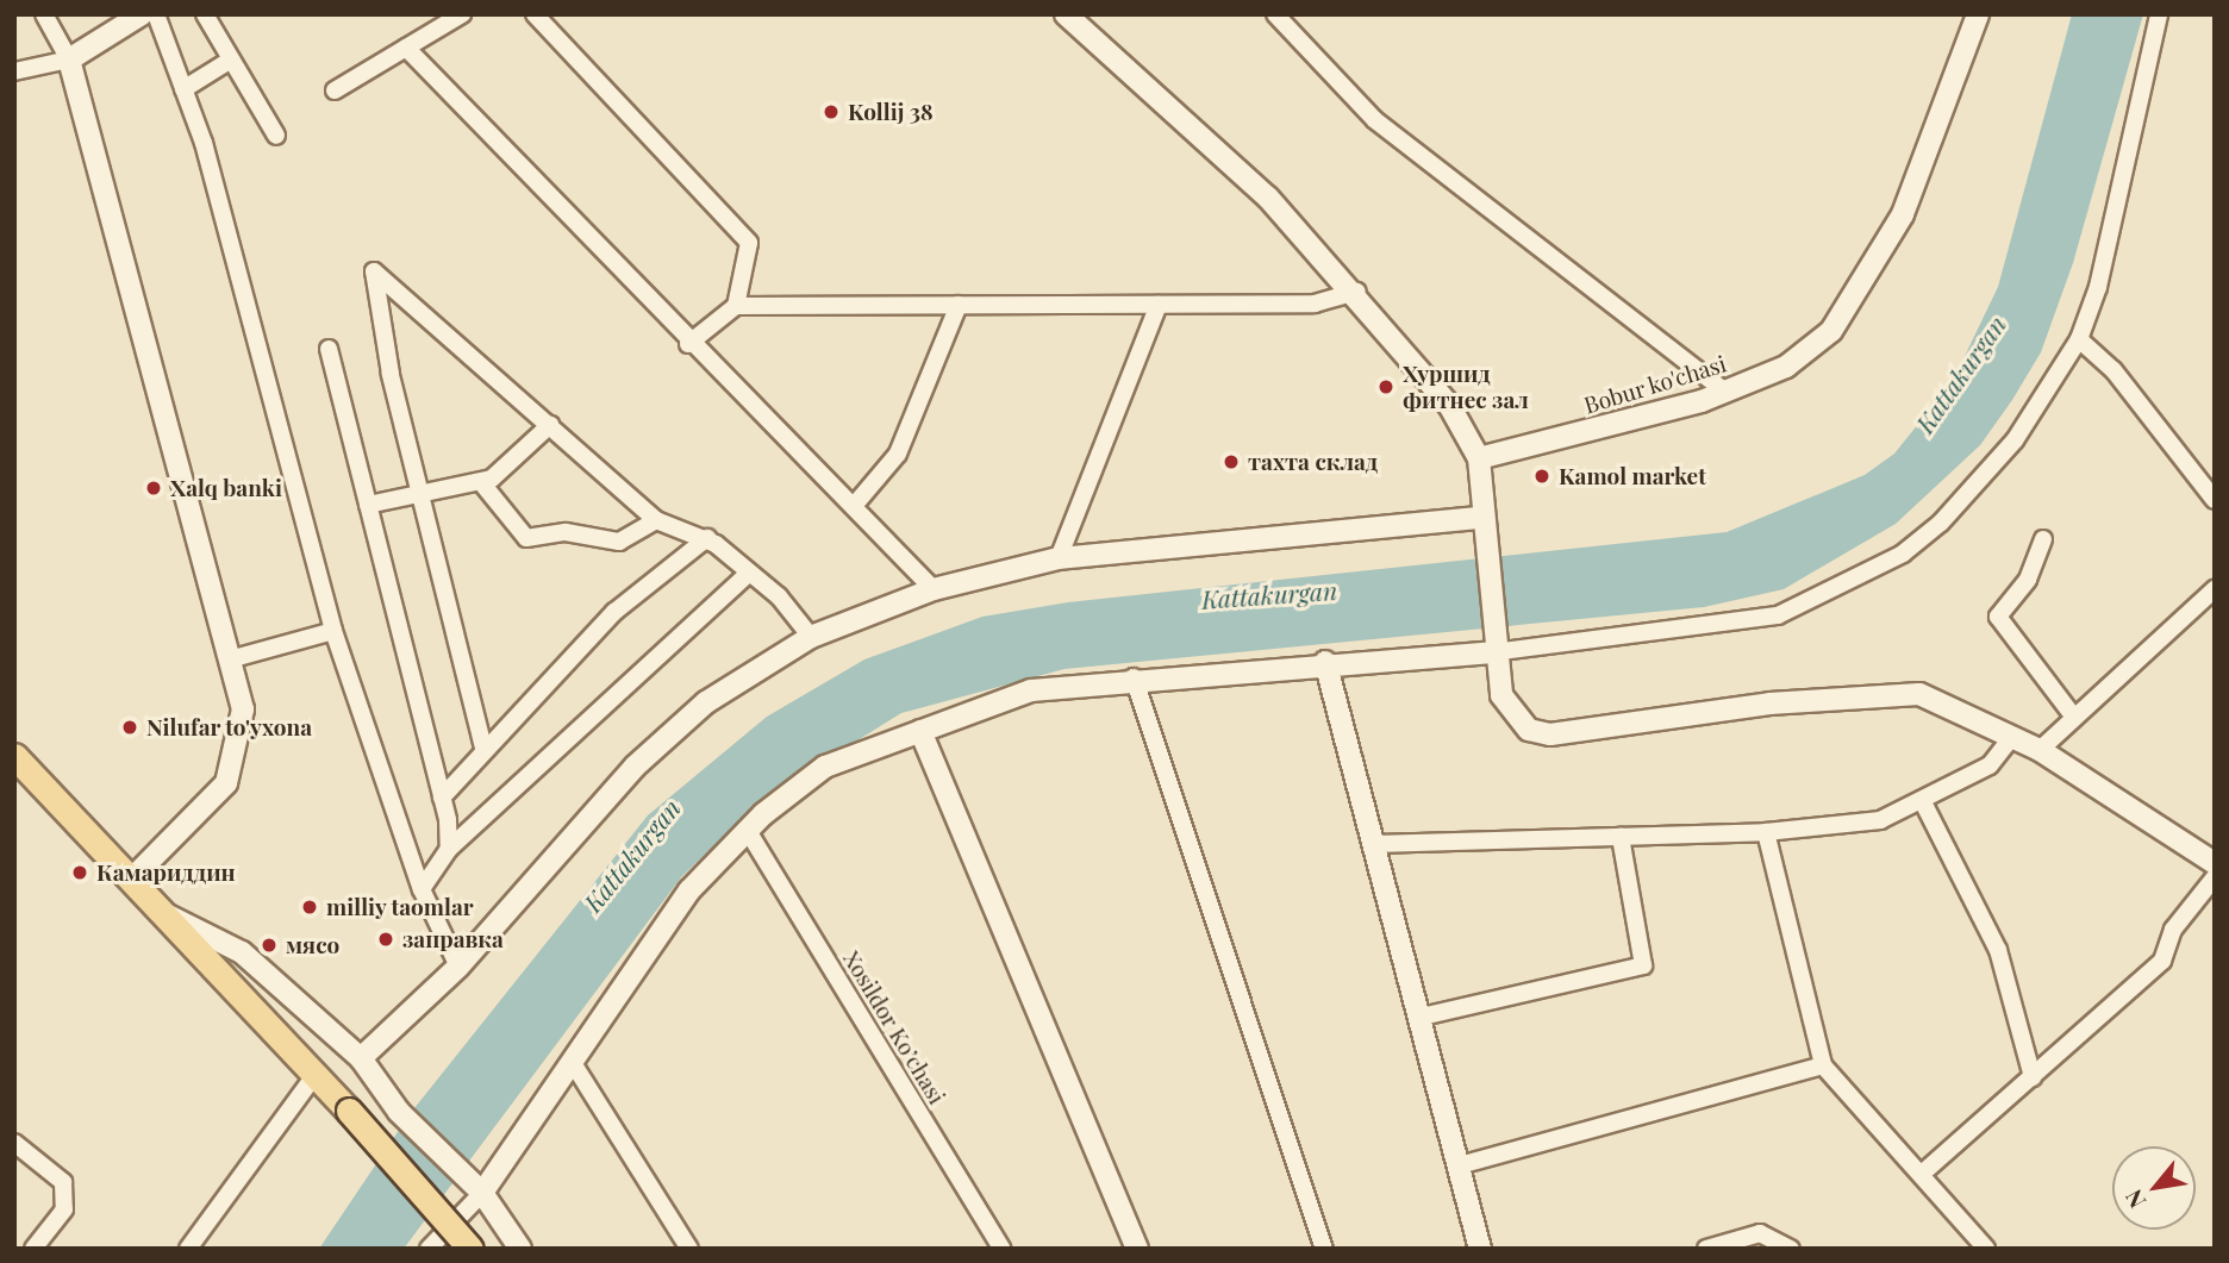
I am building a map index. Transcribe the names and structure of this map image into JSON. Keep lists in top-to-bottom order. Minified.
{"streets":{"street":["Bobur ko'chasi","Xosildor Ko’chasi"]},"water":["Kattakurgan"],"places":["Kollij 38","Хуршид фитнес зал","тахта склад","Kamol market","Xalq banki","Nilufar to'yxona","Камариддин","milliy taomlar","заправка","мясо"],"north":"bottom left"}
